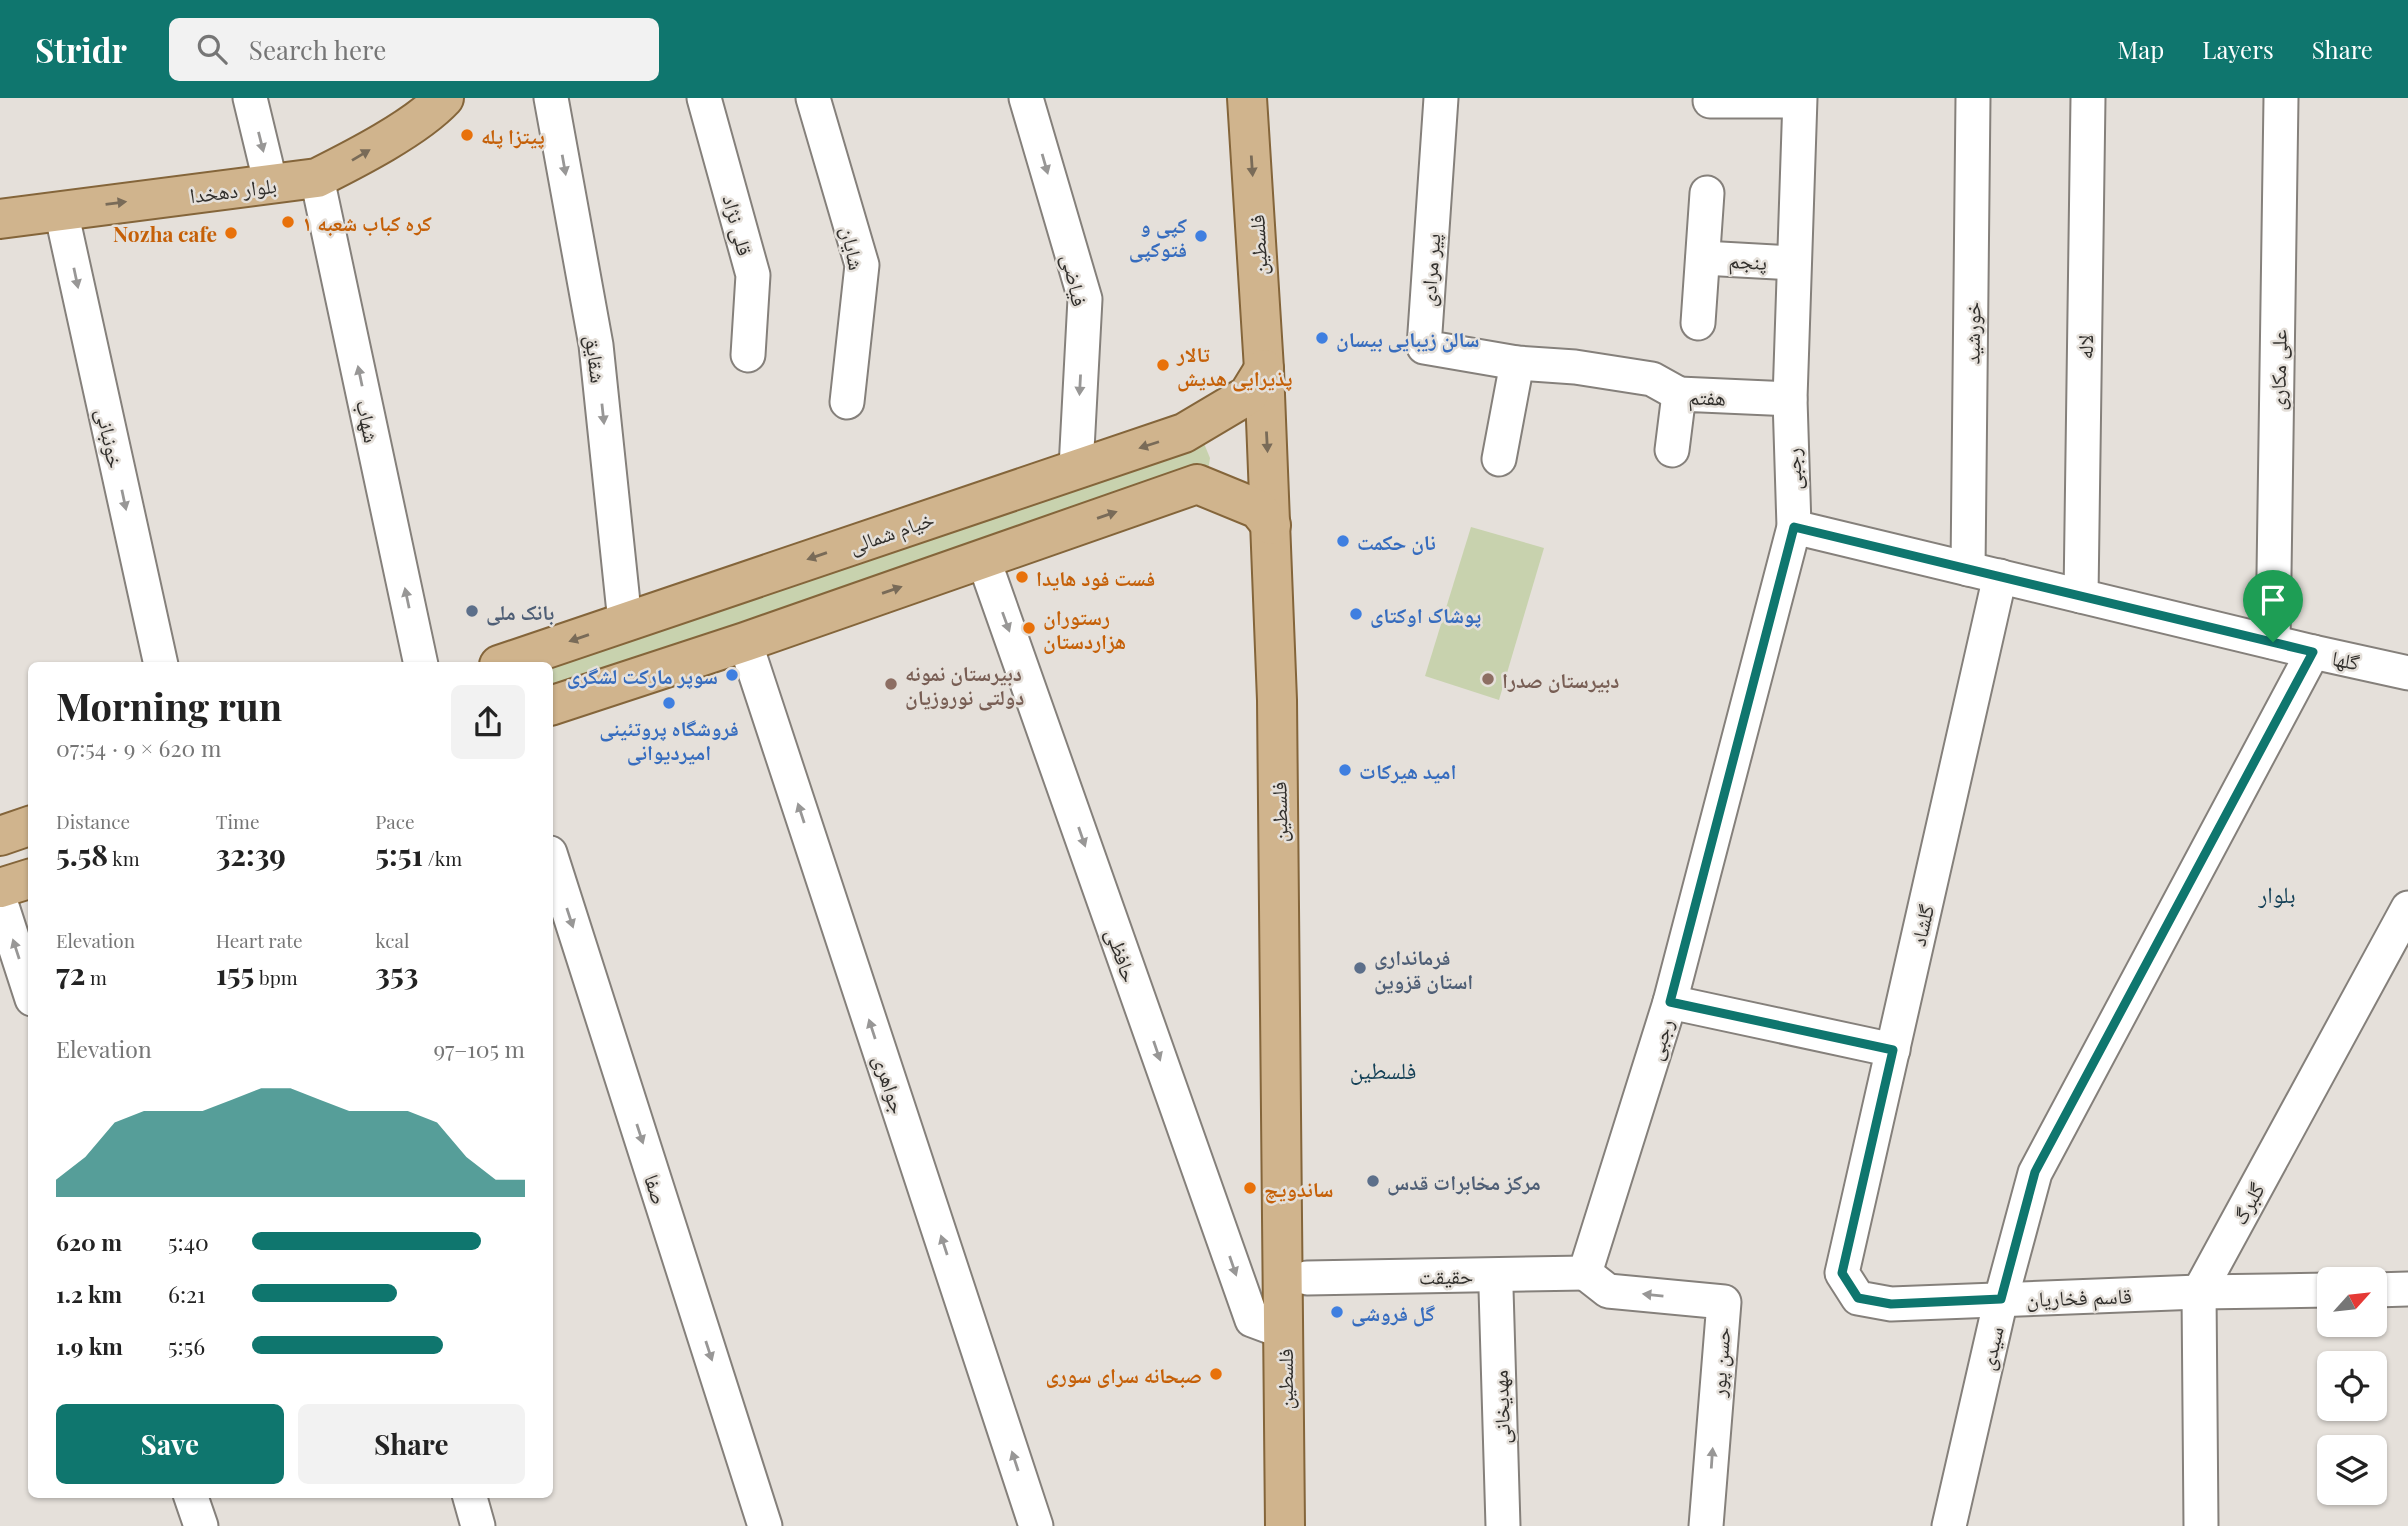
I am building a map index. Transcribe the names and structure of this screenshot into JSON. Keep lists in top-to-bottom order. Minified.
{"streets":{"main road":["بلوار دهخدا","فلسطین","خیام شمالی"],"street":["قلی نژاد","شایان","پنجم","پیر مرادی","فیاضی","خورشید","لاله","شقایق","علی مکاری","هفتم","شهاب","خونبانی","رجبی","گلها","گلشاد","حافظی","جواهری","صفا","گلبرگ","حقیقت","قاسم فخاریان","سیدی","حسن پور","مهدیخانی"]},"crossings":[["بلوار دهخدا","شهاب"],["بلوار دهخدا","خونبانی"],["فلسطین","خیام شمالی"],["فلسطین","حافظی"],["فلسطین","حقیقت"],["پنجم","رجبی"],["فیاضی","خیام شمالی"],["خورشید","گلها"],["لاله","گلها"],["شقایق","خیام شمالی"],["علی مکاری","گلها"],["هفتم","رجبی"],["رجبی","گلها"],["رجبی","حقیقت"],["رجبی","حسن پور"],["گلها","گلشاد"],["گلها","سیدی"],["گلشاد","قاسم فخاریان"],["گلبرگ","قاسم فخاریان"],["حقیقت","حسن پور"],["قاسم فخاریان","سیدی"]],"one_way":["بلوار دهخدا","فیاضی","شقایق","شهاب","خونبانی","حافظی","جواهری","صفا"],"districts":["بلوار","فلسطین"],"places":["پیتزا پله","کره کباب شعبه ۱","Nozha cafe","کپی و فتوکپی","سالن زیبایی بیسان","تالار پذیرایی هدیش","نان حکمت","فست فود هایدا","بانک ملی","پوشاک اوکتای","رستوران هزاردستان","سوپر مارکت لشگری","دبیرستان صدرا","دبیرستان نمونه دولتی نوروزیان","فروشگاه پروتئینی امیردیوانی","امید هیرکات","فرمانداری استان قزوین","مرکز مخابرات قدس","ساندویچ","گل فروشی","صبحانه سرای سوری"],"north":"top right","page":{"header":"Stridr","search":"Search here","nav":["Map","Layers","Share"],"heading":["Morning run","07:54 · 9 × 620 m"],"stats":[["Distance","5.58 km"],["Time","32:39"],["Pace","5:51 /km"],["Elevation","72 m"],["Heart rate","155 bpm"],["kcal","353"]],"chart":["Elevation","97–105 m"],"list":[{"name":"620 m","note":"5:40"},{"name":"1.2 km","note":"6:21"},{"name":"1.9 km","note":"5:56"}],"buttons":["Save","Share"]}}
